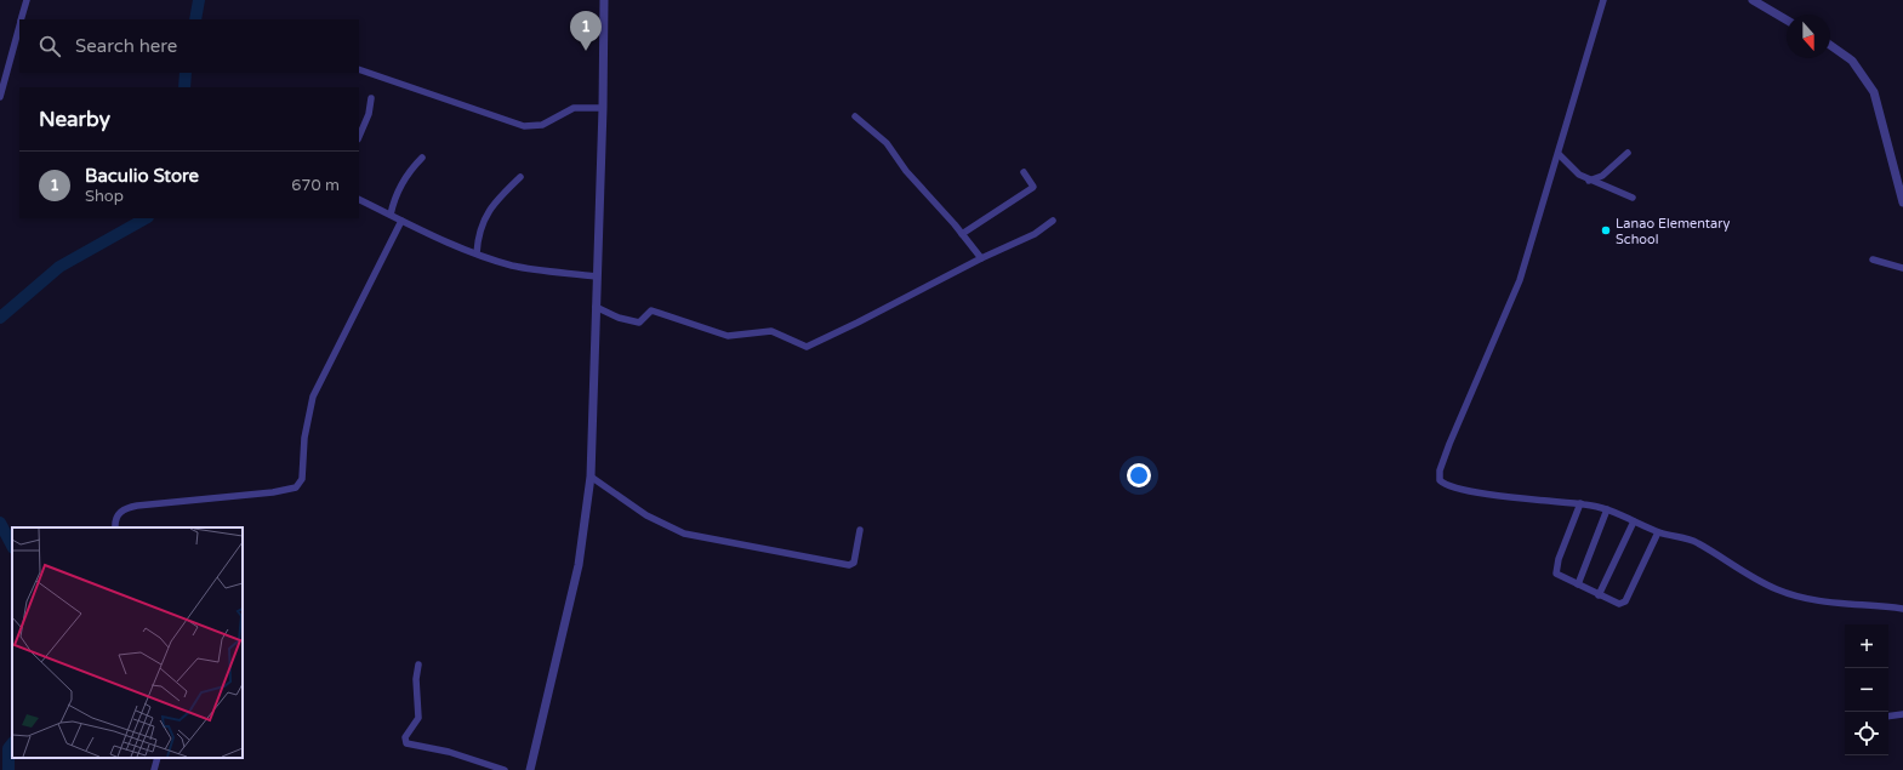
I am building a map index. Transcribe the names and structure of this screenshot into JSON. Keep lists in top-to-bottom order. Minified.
{"places":["Lanao Elementary School"],"north":"bottom","page":{"pins":"1","search":"Search here","heading":"Nearby","list":[{"mark":"1","name":"Baculio Store","note":"Shop","value":"670 m"}],"map_buttons":["+","−"]}}
